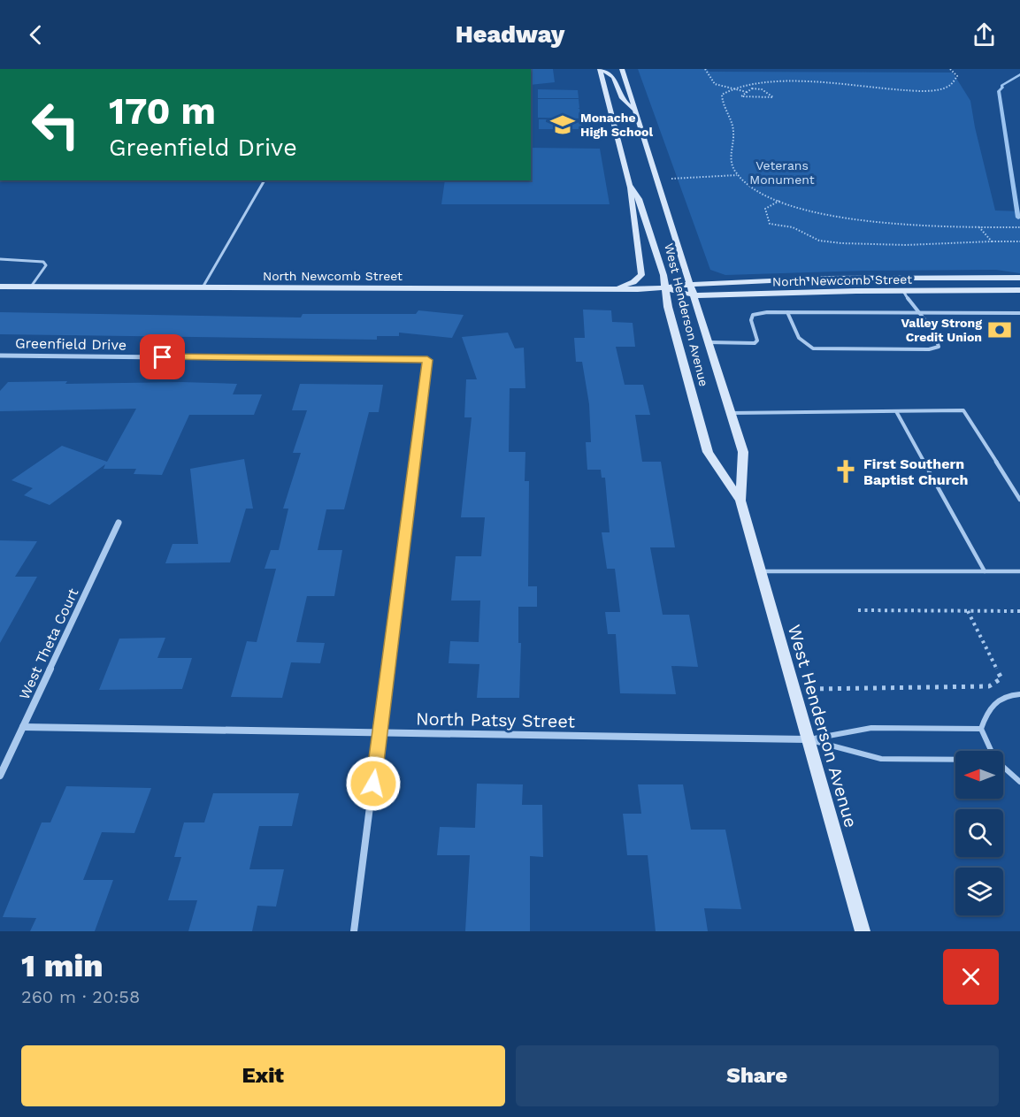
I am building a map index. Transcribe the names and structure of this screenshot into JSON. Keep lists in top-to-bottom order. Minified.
{"streets":{"main road":["North Newcomb Street","West Henderson Avenue"],"street":["Greenfield Drive","West Theta Court","North Patsy Street"]},"crossings":[["North Newcomb Street","West Henderson Avenue"],["West Henderson Avenue","North Patsy Street"],["Greenfield Drive","North Patsy Street"],["West Theta Court","North Patsy Street"]],"parks":["Veterans Monument"],"places":{"school or university":["Monache High School"],"bank":["Valley Strong Credit Union"],"church":["First Southern Baptist Church"]},"north":"left","page":{"header":"Headway","turn":["170 m","Greenfield Drive"],"heading":["1 min","260 m · 20:58"],"buttons":["Exit","Share"]}}
